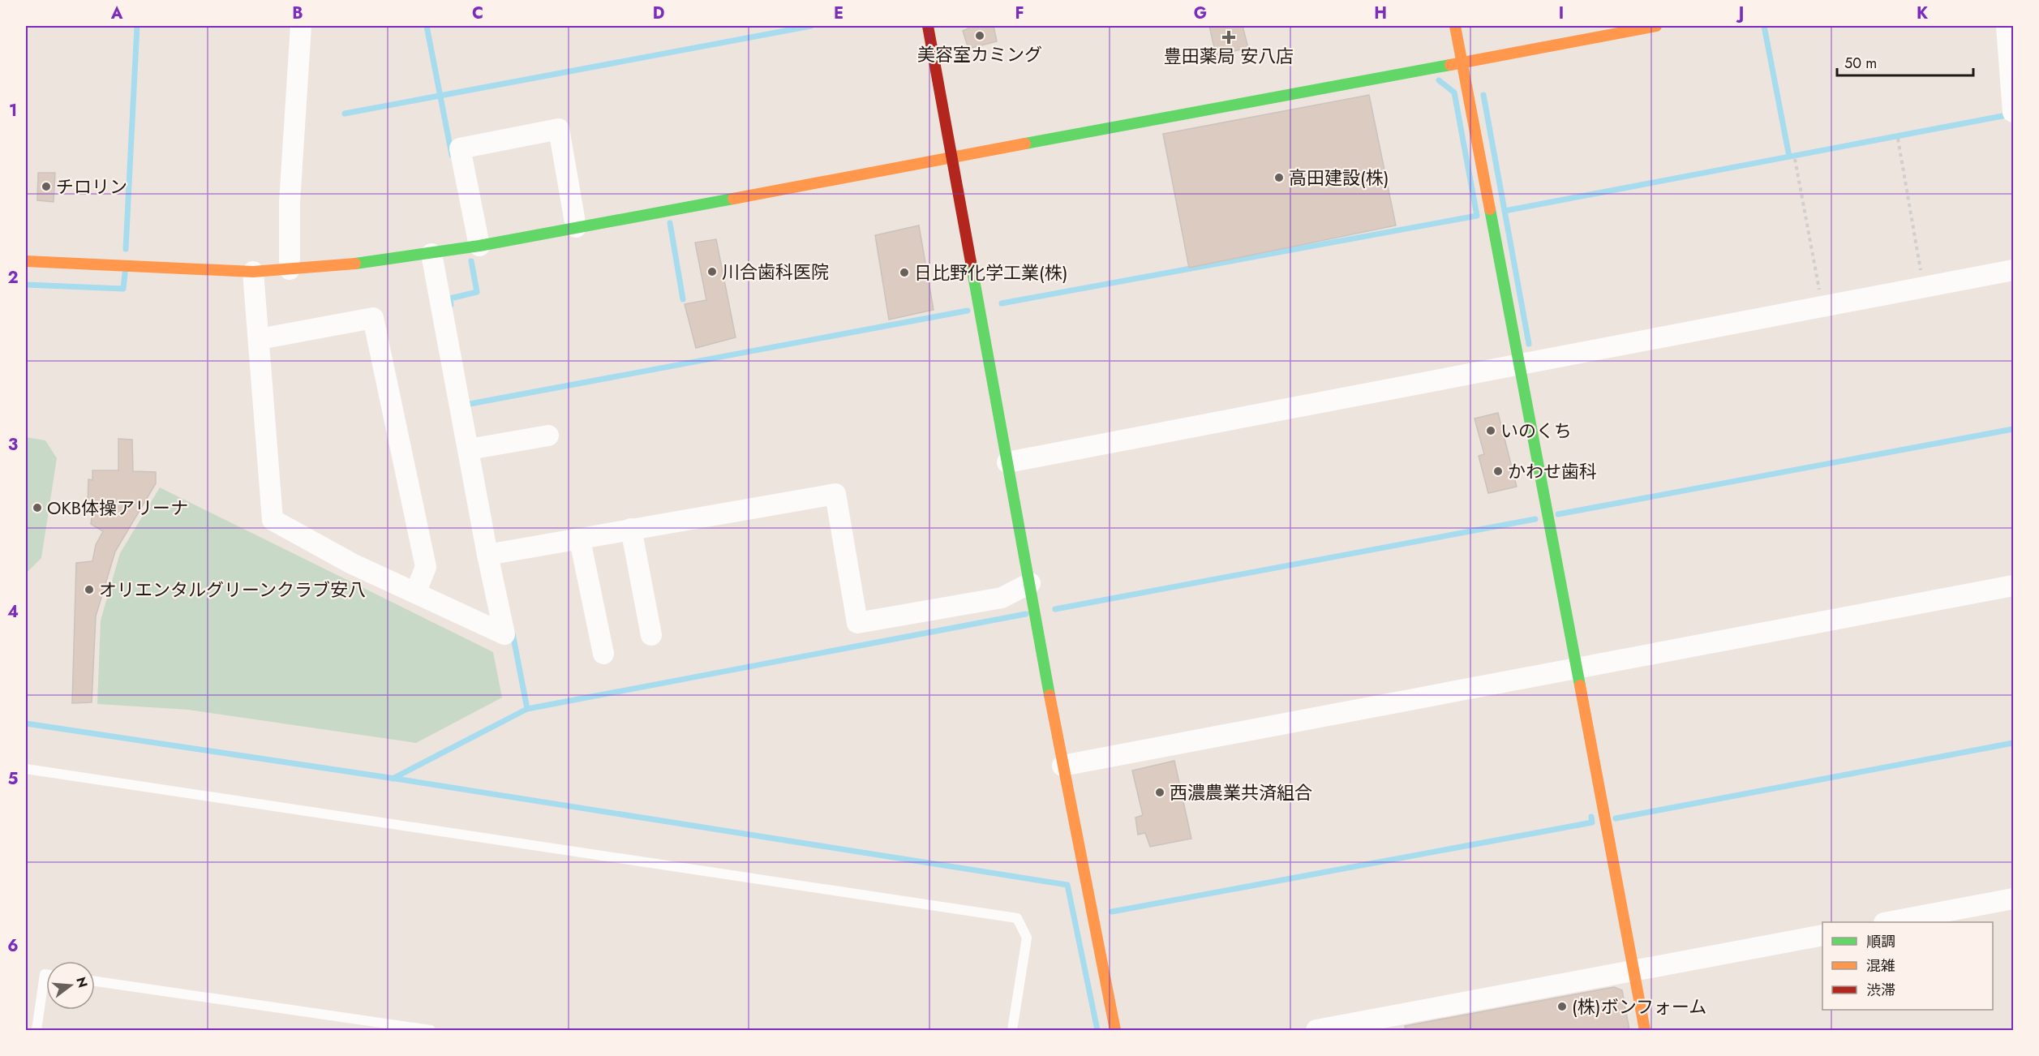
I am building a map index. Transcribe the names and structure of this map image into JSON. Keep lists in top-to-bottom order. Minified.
{"places":{"other":["美容室カミング","高田建設(株)","チロリン","川合歯科医院","日比野化学工業(株)","いのくち","かわせ歯科","OKB体操アリーナ","オリエンタルグリーンクラブ安八","西濃農業共済組合","(株)ボンフォーム"],"health":["豊田薬局 安八店"]},"legend":["順調","混雑","渋滞"],"scale_bar":"50 m","north":"right","grid":{"columns":["A","B","C","D","E","F","G","H","I","J","K"],"rows":["1","2","3","4","5","6"]}}
